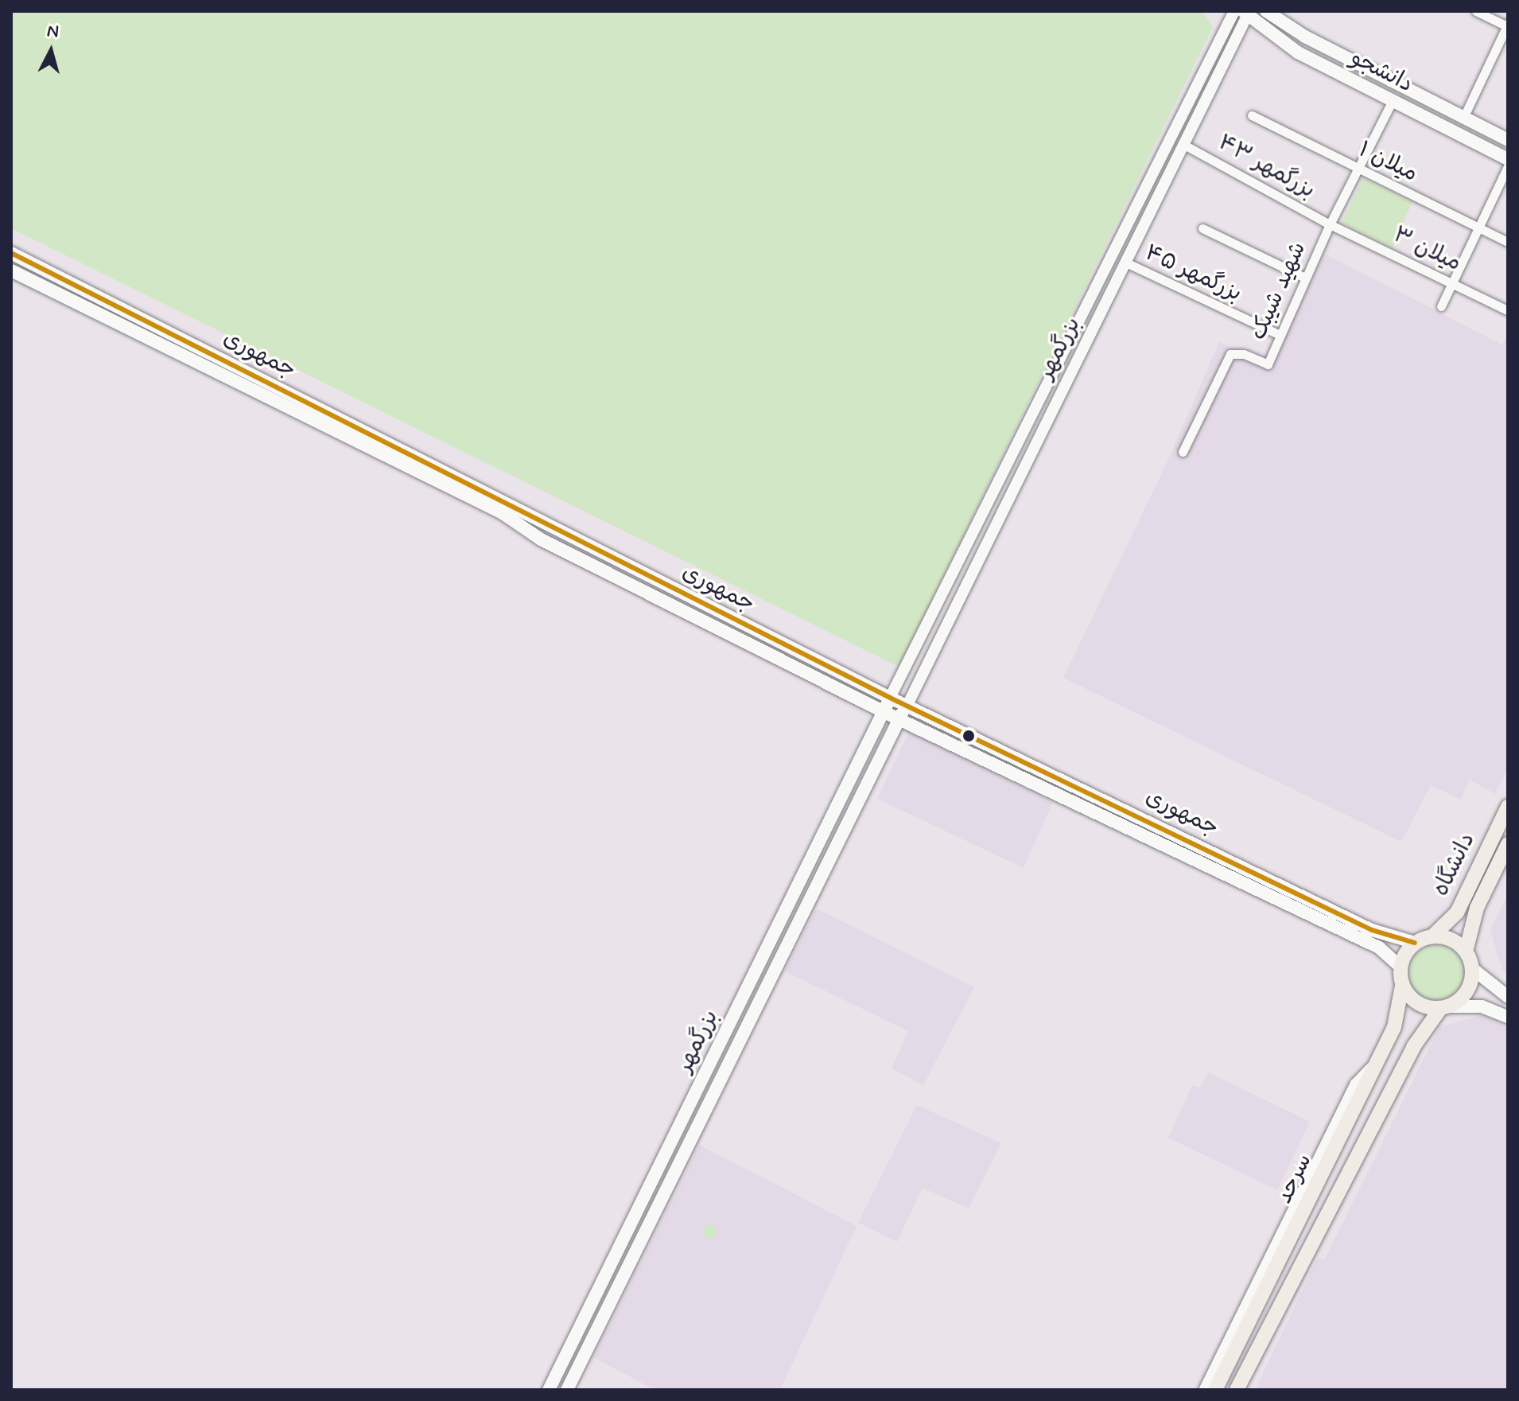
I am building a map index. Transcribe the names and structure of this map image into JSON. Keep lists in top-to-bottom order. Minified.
{"streets":{"main road":["دانشجو","بزرگمهر","جمهوری","دانشگاه","سرحد"],"street":["میلان ۱","بزرگمهر ۴۳","میلان ۳","بزرگمهر ۴۵","شهید شیبک"]},"crossings":[["دانشجو","شهید شیبک"],["دانشجو","بزرگمهر"],["میلان ۱","شهید شیبک"],["بزرگمهر ۴۳","میلان ۳"],["بزرگمهر ۴۳","شهید شیبک"],["بزرگمهر ۴۳","بزرگمهر"],["میلان ۳","شهید شیبک"],["بزرگمهر ۴۵","شهید شیبک"],["بزرگمهر ۴۵","بزرگمهر"],["بزرگمهر","جمهوری"],["جمهوری","دانشگاه"],["جمهوری","سرحد"],["دانشگاه","سرحد"]],"north":"top"}
